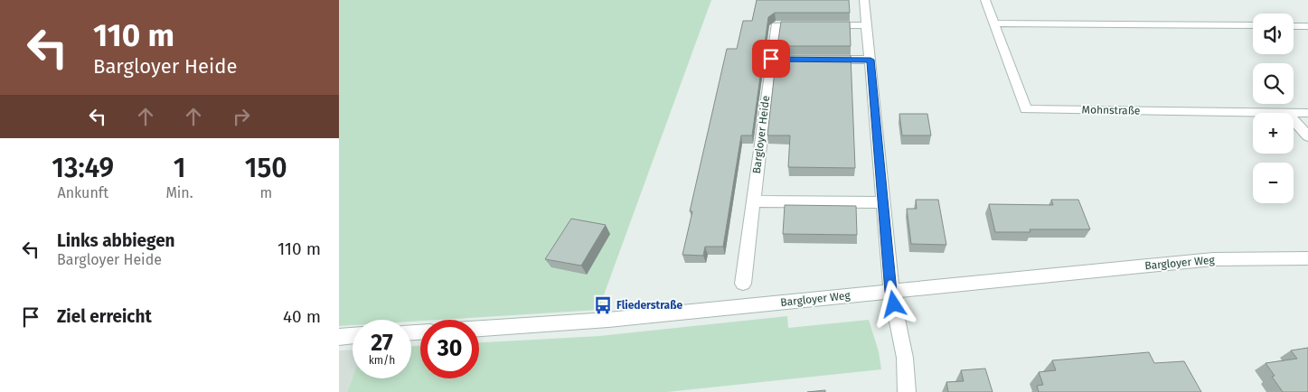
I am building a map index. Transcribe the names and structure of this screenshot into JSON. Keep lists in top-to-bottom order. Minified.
{"streets":{"street":["Mohnstraße","Bargloyer Heide","Bargloyer Weg"]},"places":{"bus stop":["Fliederstraße"]},"page":{"turn":["110 m","Bargloyer Heide"],"map_buttons":["+","−"],"eta":["13:49","Ankunft","1","Min.","150","m"],"list":[{"name":"Links abbiegen","note":"Bargloyer Heide","value":"110 m"},{"name":"Ziel erreicht","value":"40 m"}],"speed":"27 km/h","limit":"30"}}
